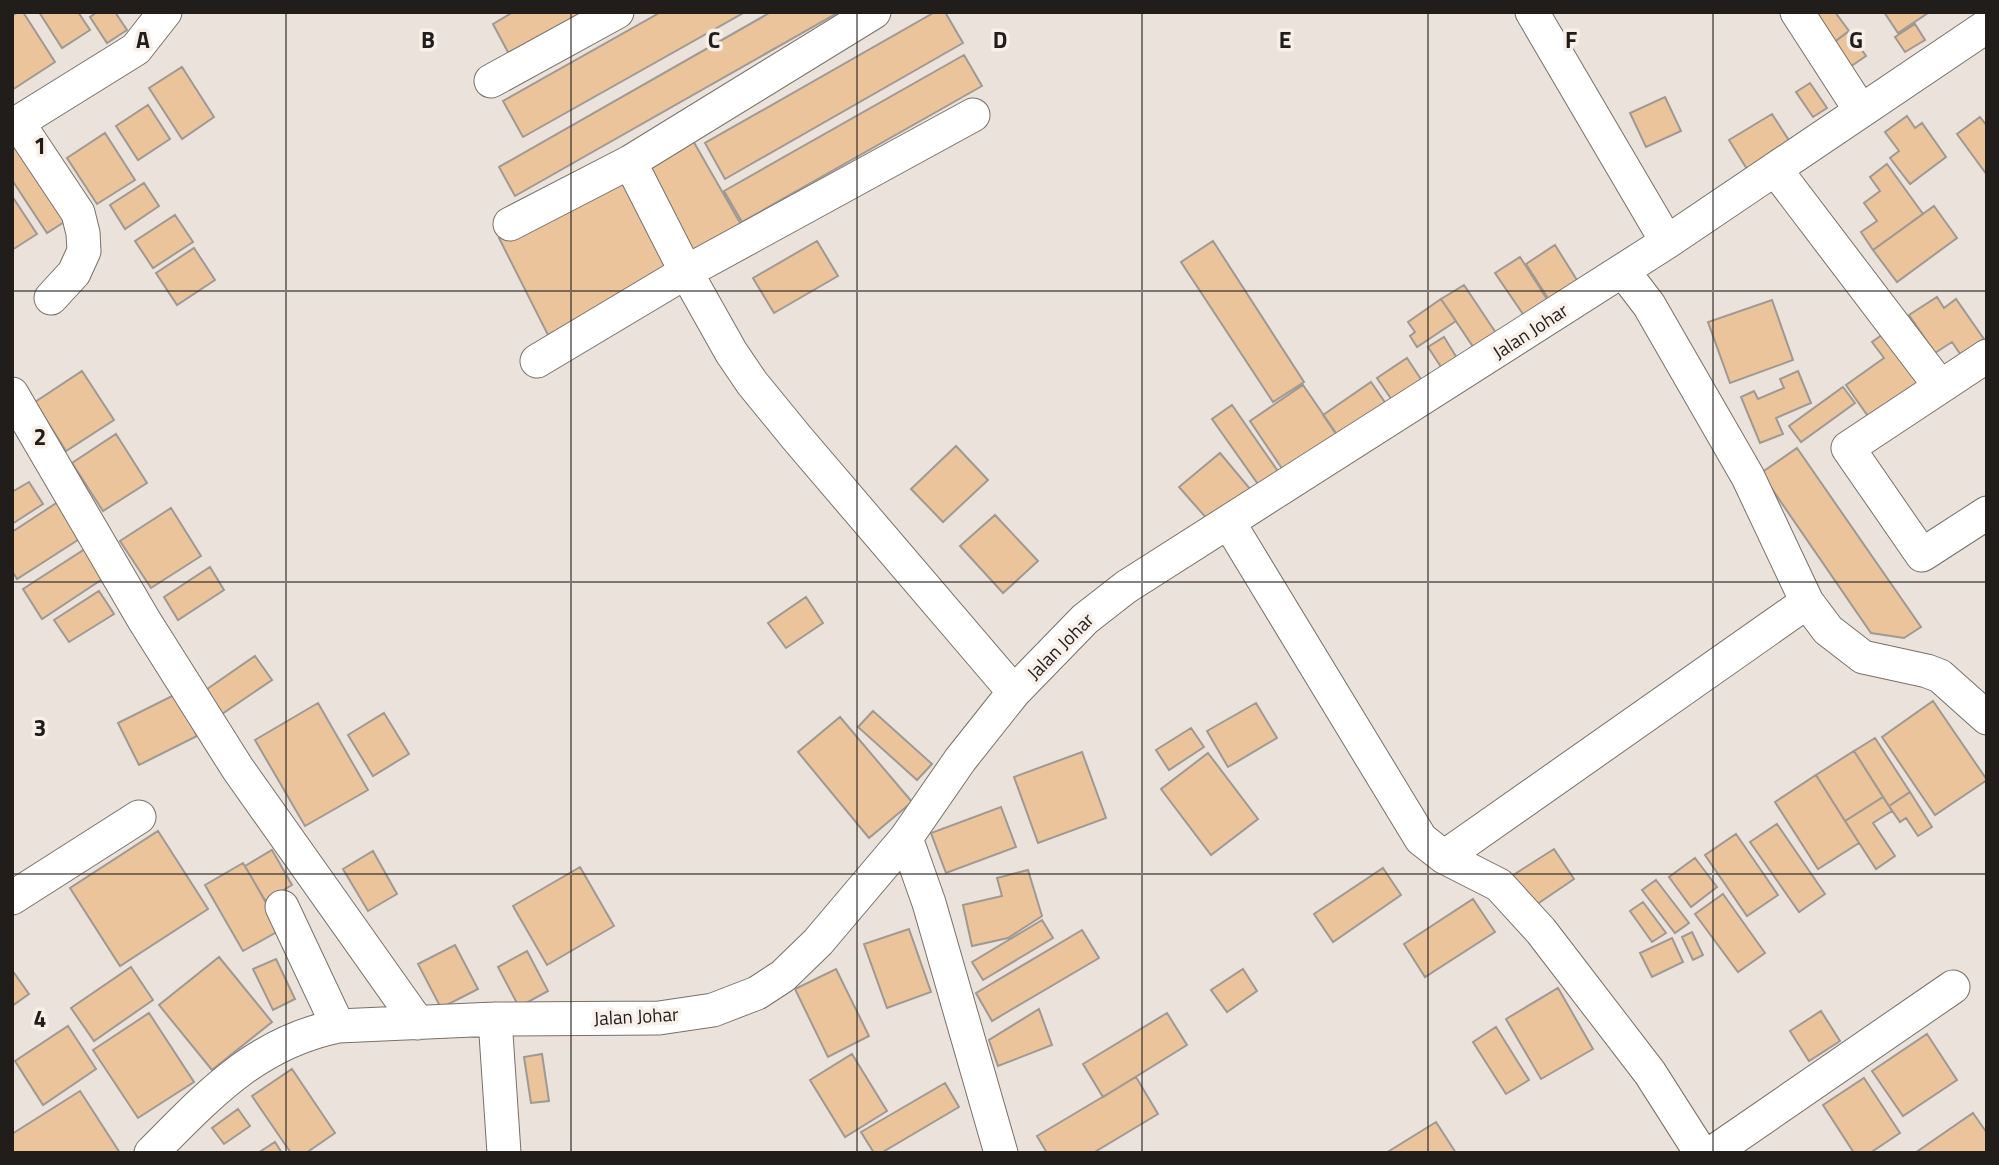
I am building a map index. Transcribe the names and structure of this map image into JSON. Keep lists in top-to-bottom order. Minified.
{"streets":{"street":["Jalan Johar"]},"grid":{"columns":["A","B","C","D","E","F","G"],"rows":["1","2","3","4"]}}
